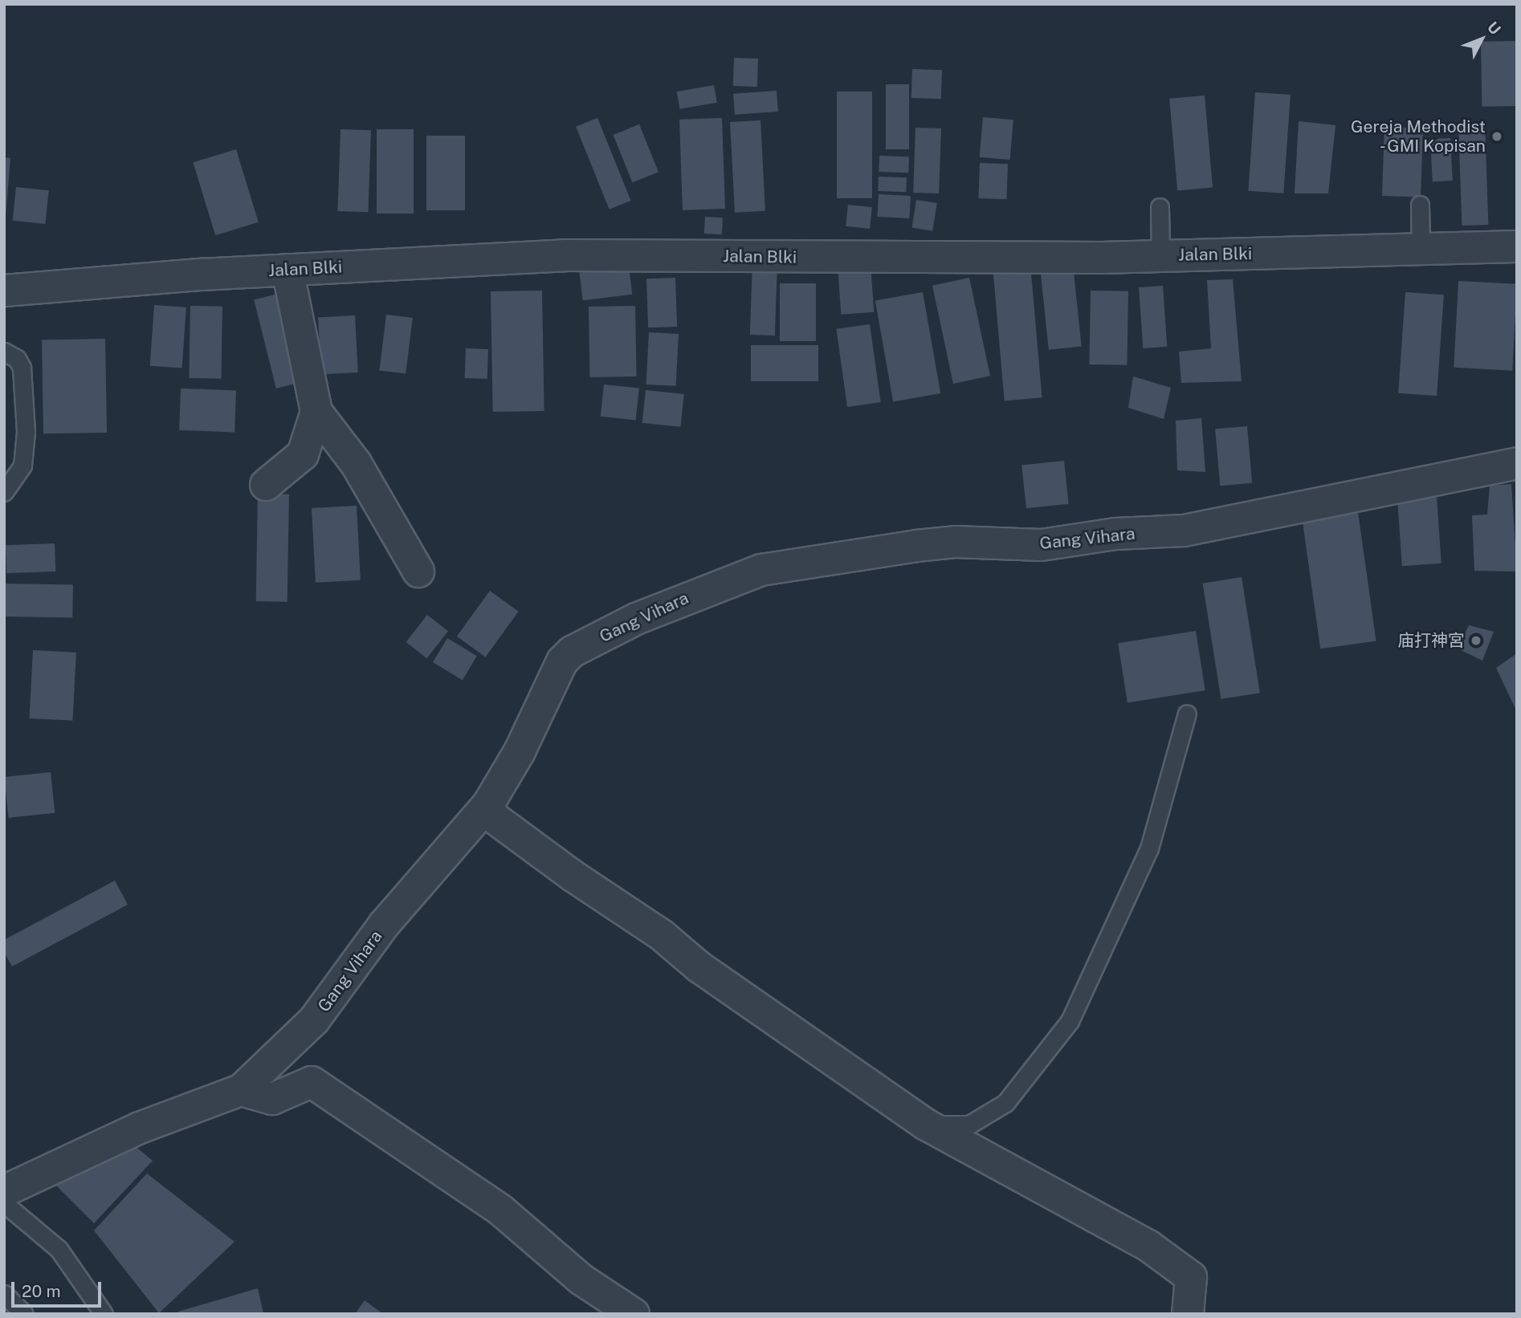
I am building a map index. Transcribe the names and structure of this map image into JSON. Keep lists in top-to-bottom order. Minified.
{"streets":{"street":["Jalan Blki","Gang Vihara"]},"places":["Gereja Methodist - GMI Kopisan","庙打神宮"],"scale_bar":"20 m","north":"top right"}
